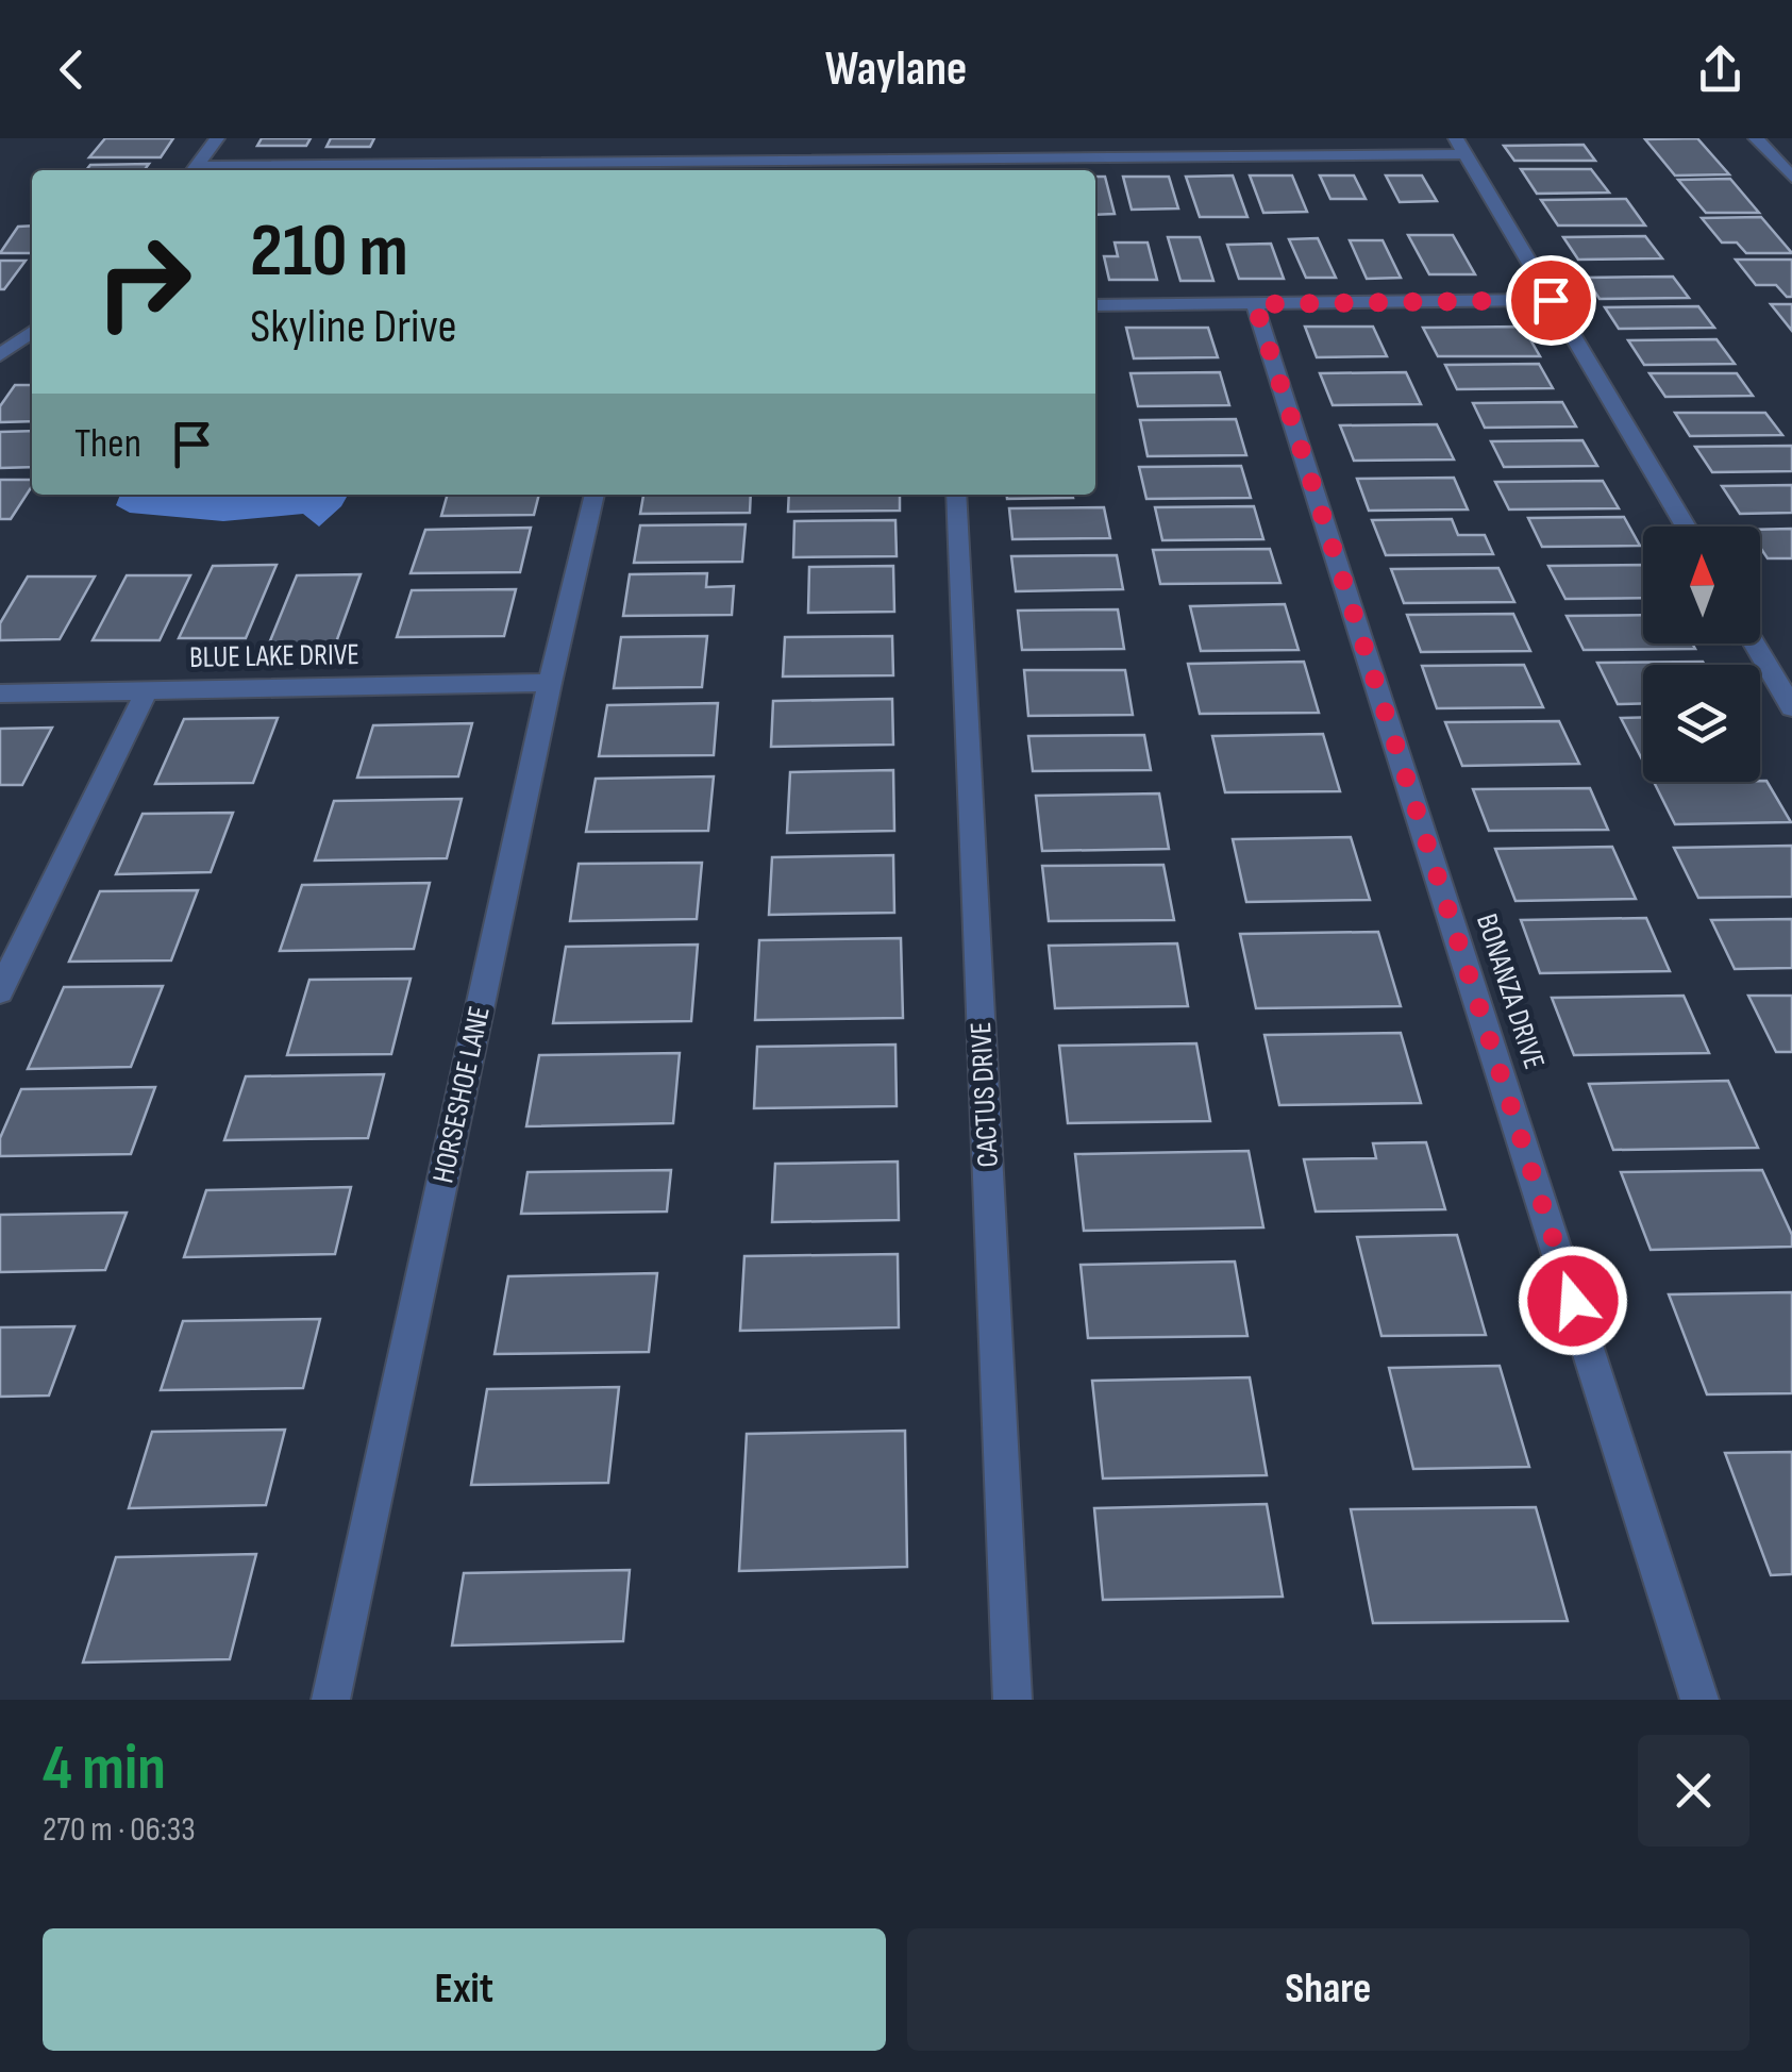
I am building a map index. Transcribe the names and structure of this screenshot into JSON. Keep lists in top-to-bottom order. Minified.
{"streets":{"street":["BLUE LAKE DRIVE","BONANZA DRIVE","HORSESHOE LANE","CACTUS DRIVE"]},"crossings":[["BLUE LAKE DRIVE","HORSESHOE LANE"]],"north":"top","page":{"header":"Waylane","turn":["210 m","Skyline Drive"],"then":"Then","heading":["4 min","270 m · 06:33"],"buttons":["Exit","Share"]}}
